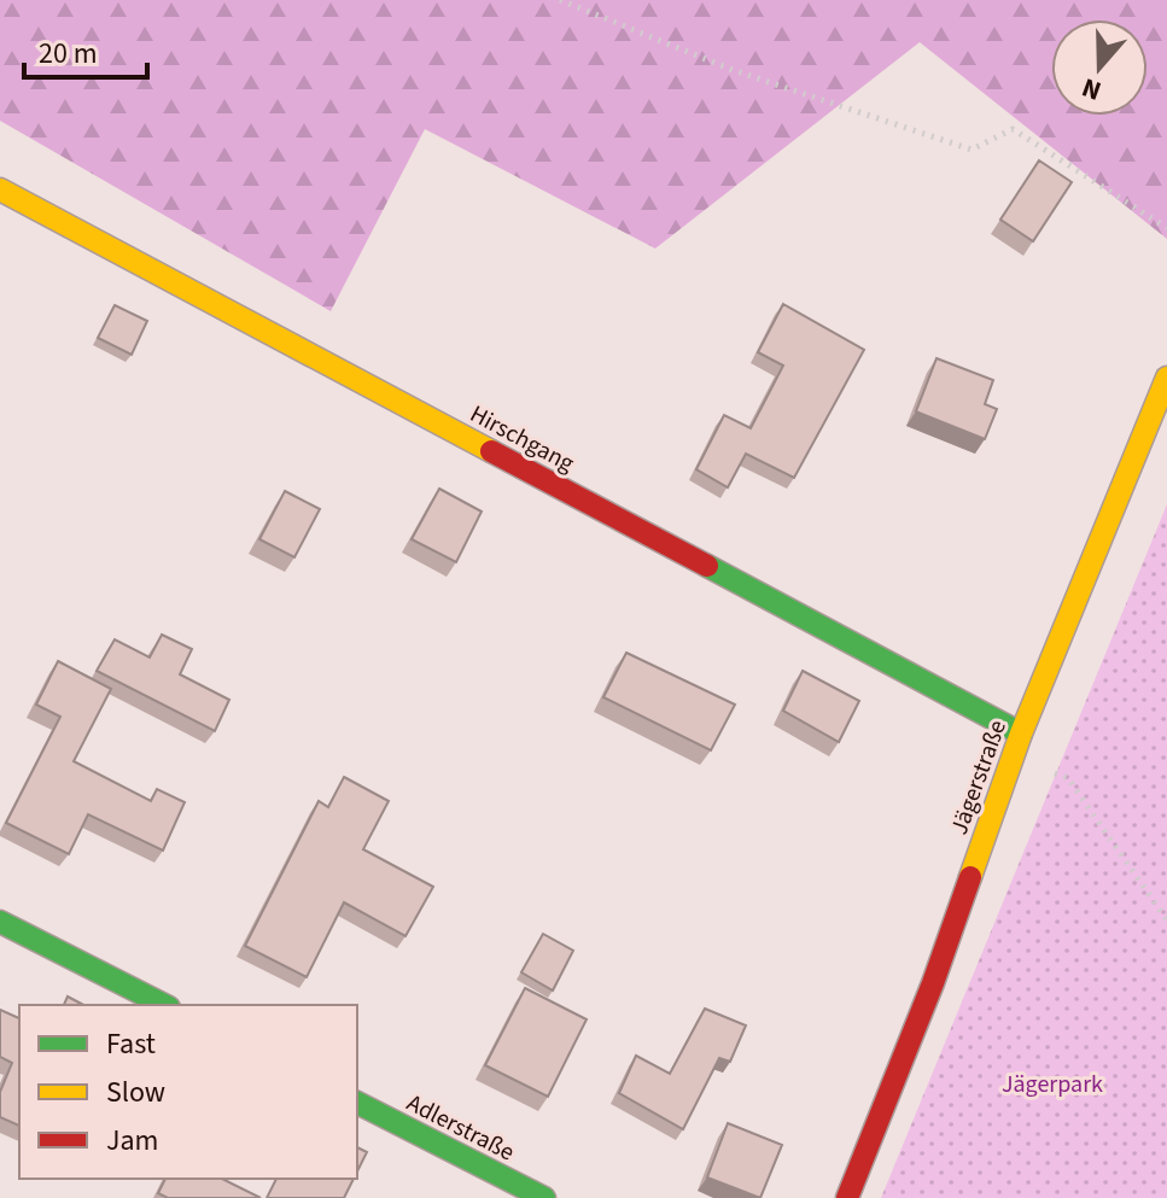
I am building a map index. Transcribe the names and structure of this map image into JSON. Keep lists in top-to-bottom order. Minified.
{"streets":{"street":["Hirschgang","Jägerstraße","Adlerstraße"]},"crossings":[["Hirschgang","Jägerstraße"]],"parks":["Jägerpark"],"legend":["Fast","Slow","Jam"],"scale_bar":"20 m","north":"bottom"}
